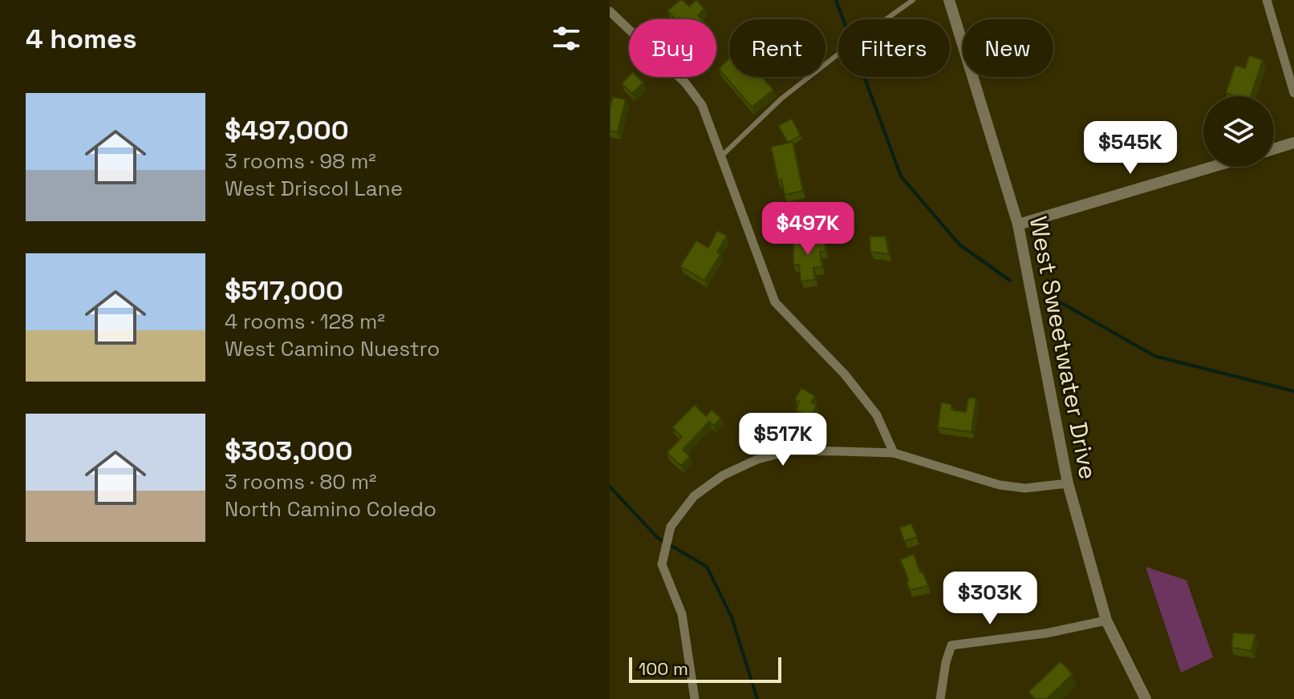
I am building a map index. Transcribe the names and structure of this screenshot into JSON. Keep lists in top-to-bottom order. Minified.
{"streets":{"street":["West Sweetwater Drive"]},"scale_bar":"100 m","page":{"heading":"4 homes","chip":["Buy","Rent","Filters","New"],"list":[{"name":"$497,000","note":"3 rooms · 98 m² · West Driscol Lane"},{"name":"$517,000","note":"4 rooms · 128 m² · West Camino Nuestro"},{"name":"$303,000","note":"3 rooms · 80 m² · North Camino Coledo"}],"price":["$545K","$497K","$517K","$303K"],"scale":"100 m"}}
